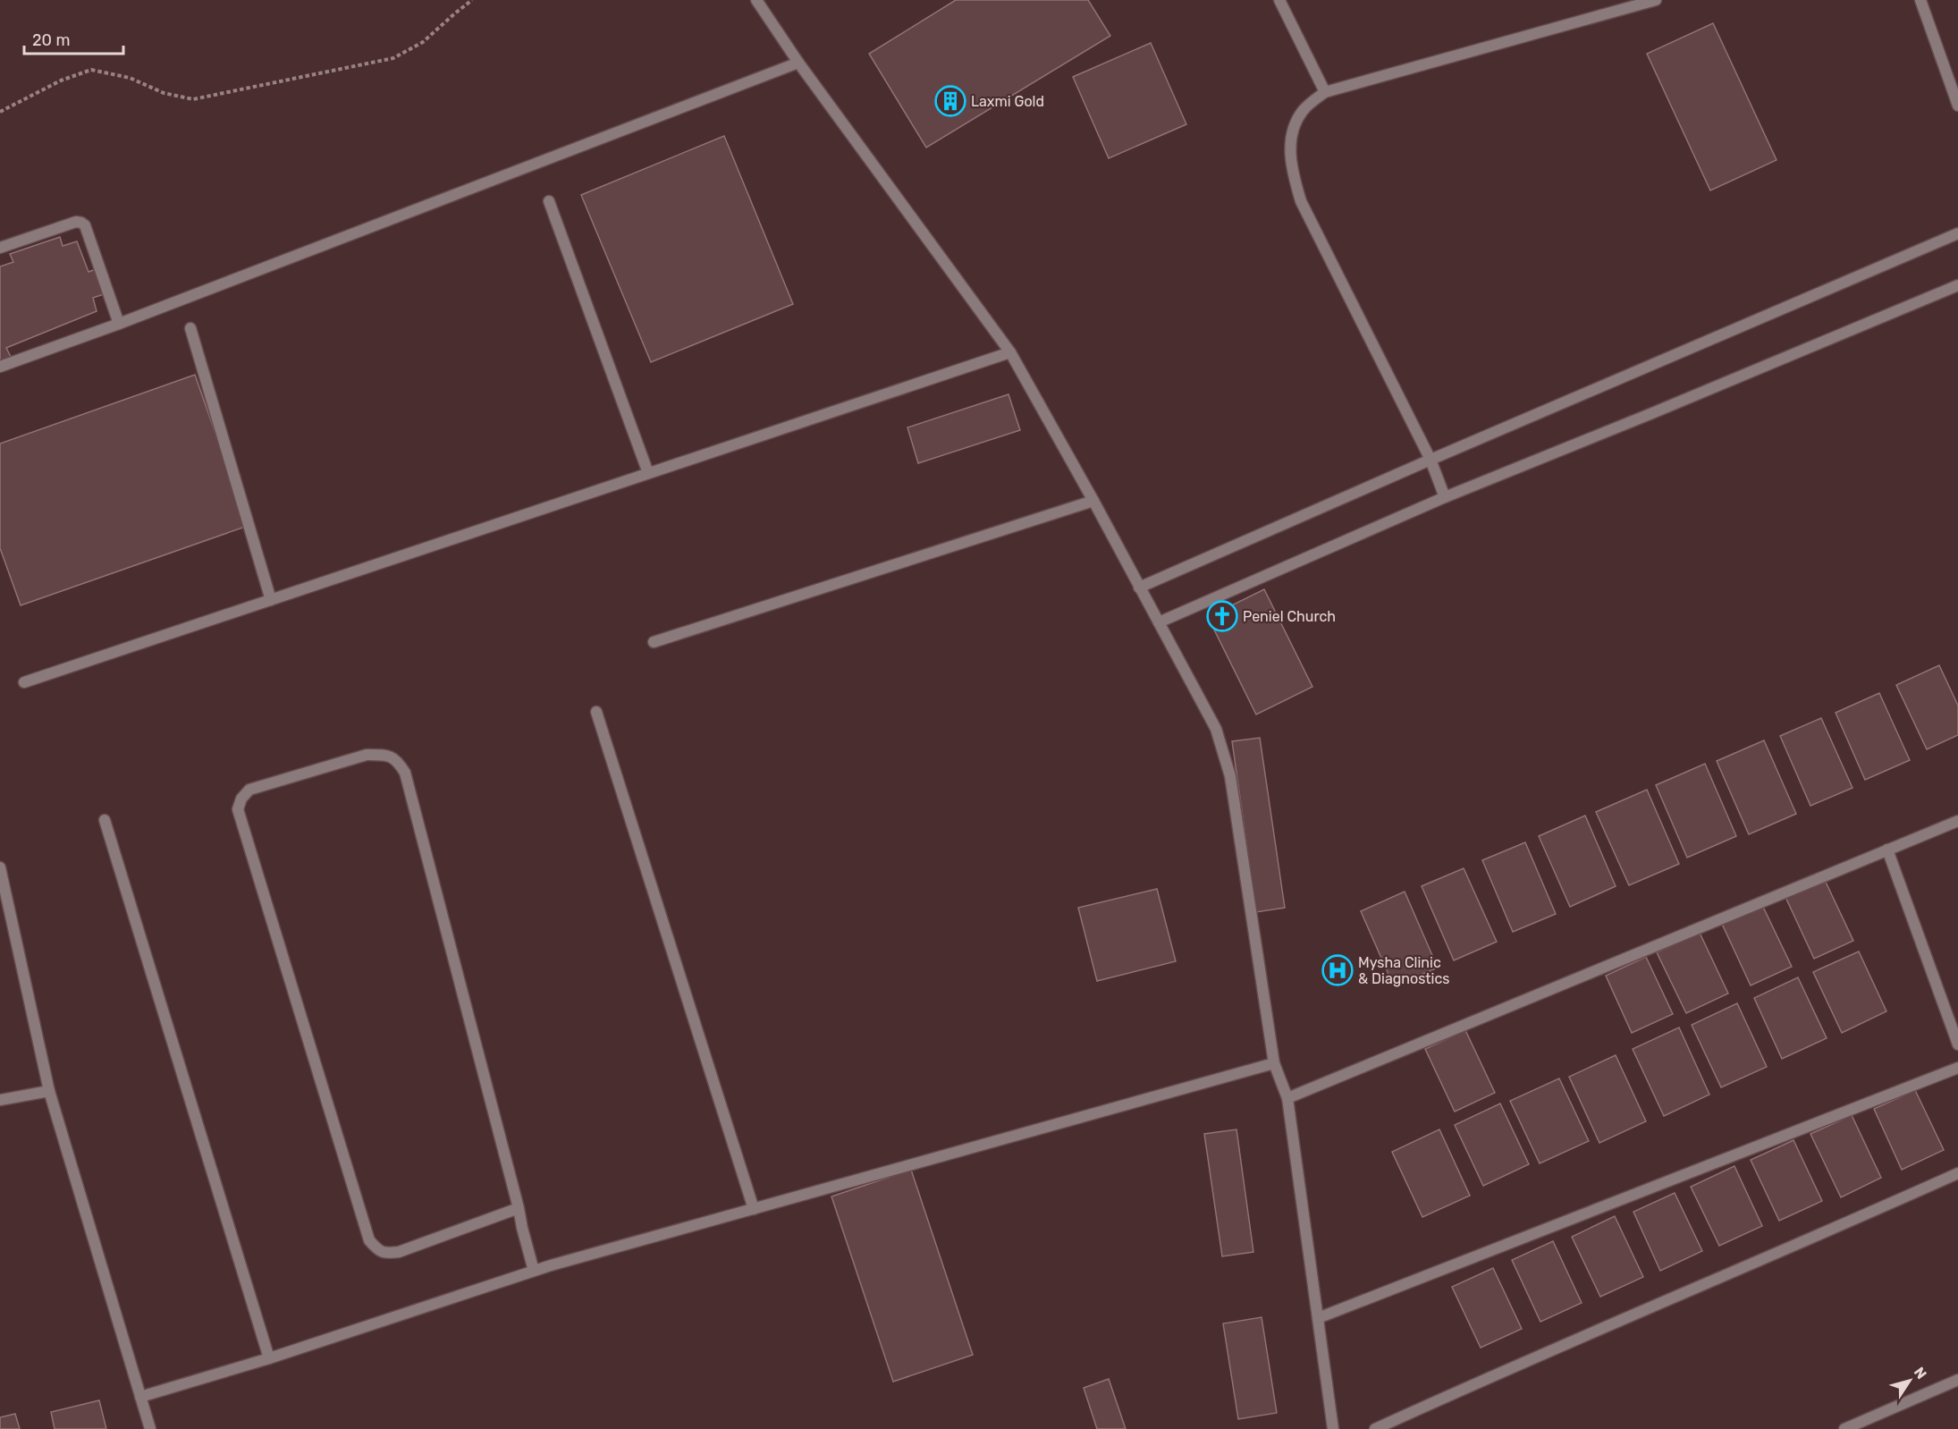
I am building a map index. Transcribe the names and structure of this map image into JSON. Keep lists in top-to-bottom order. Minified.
{"places":{"building":["Laxmi Gold"],"church":["Peniel Church"],"hospital":["Mysha Clinic & Diagnostics"]},"scale_bar":"20 m","north":"top right"}
